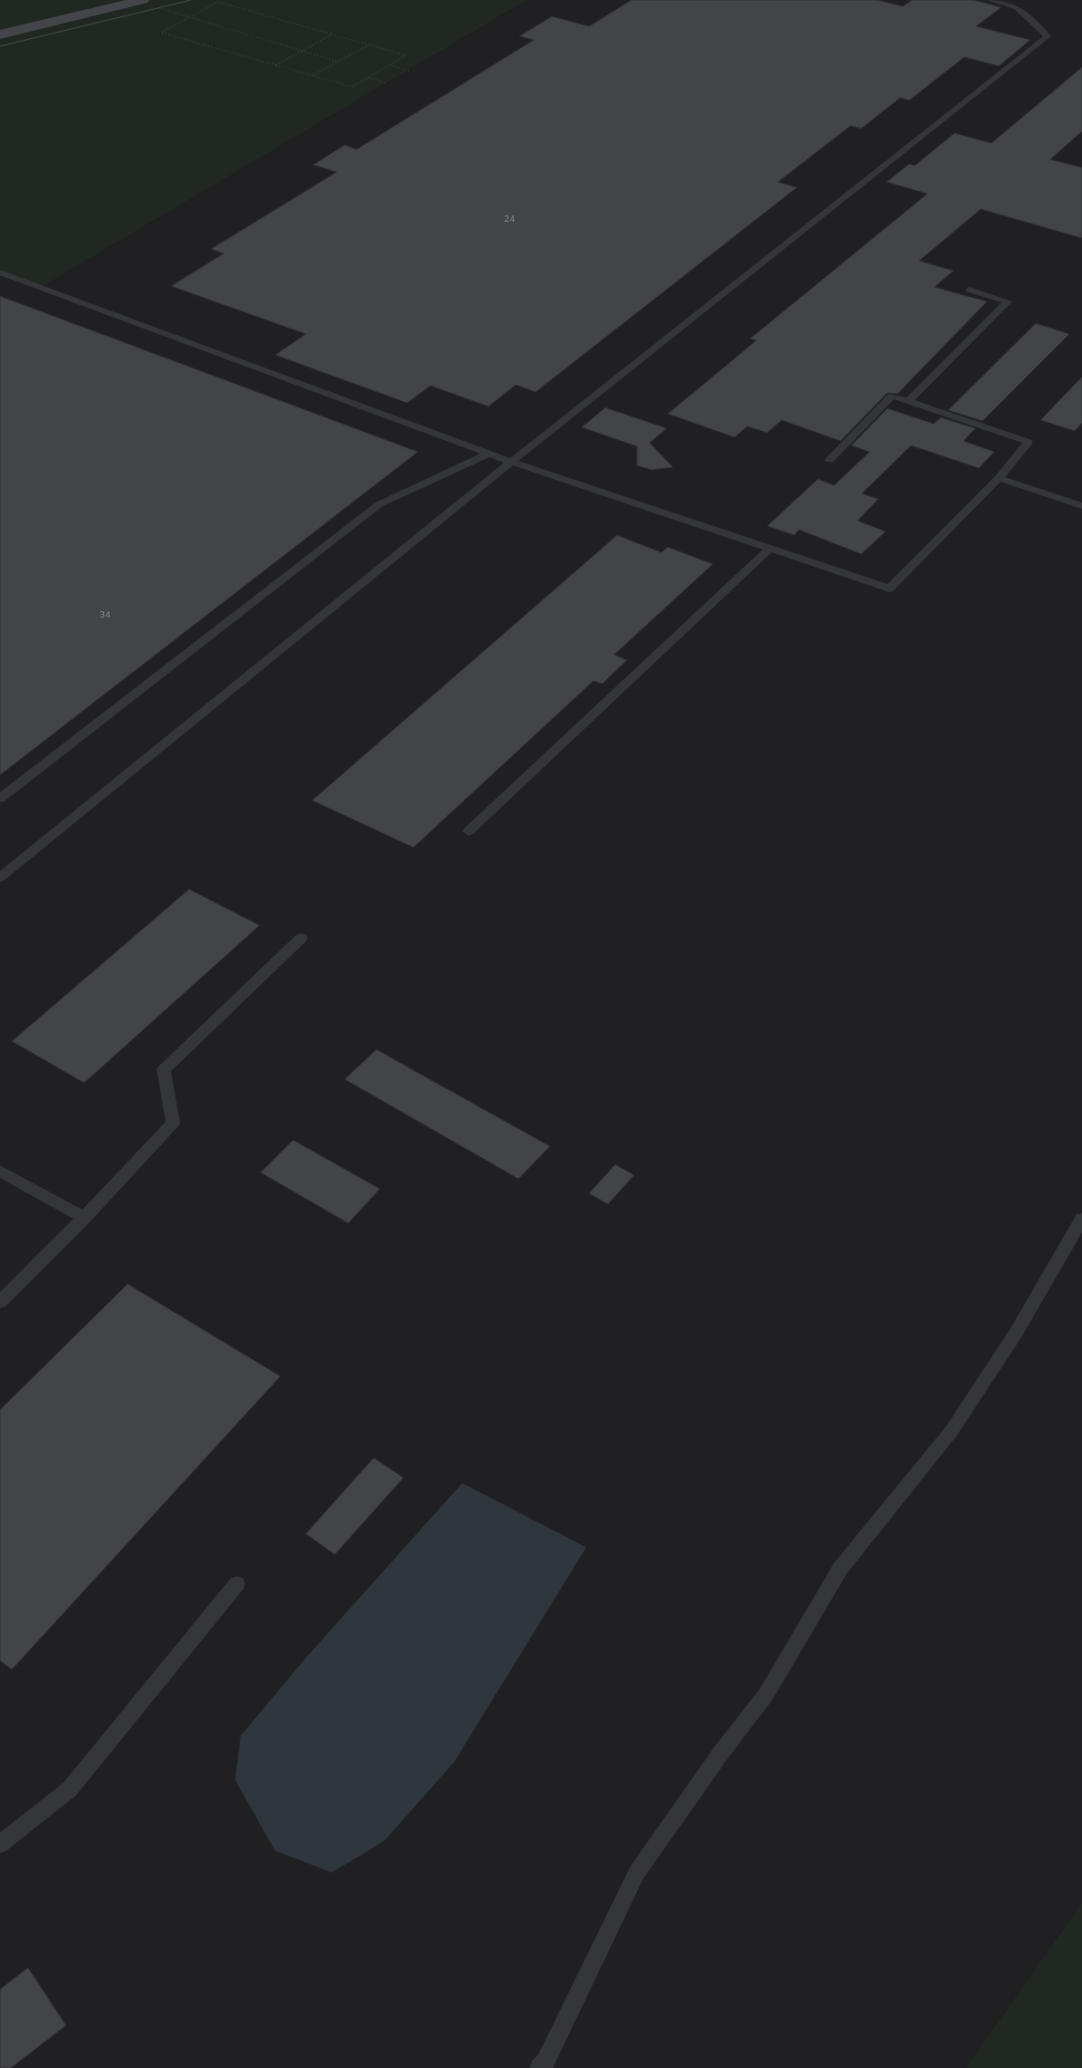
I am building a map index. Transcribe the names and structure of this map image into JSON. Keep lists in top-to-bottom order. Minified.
{"house_numbers":["24","34"]}
